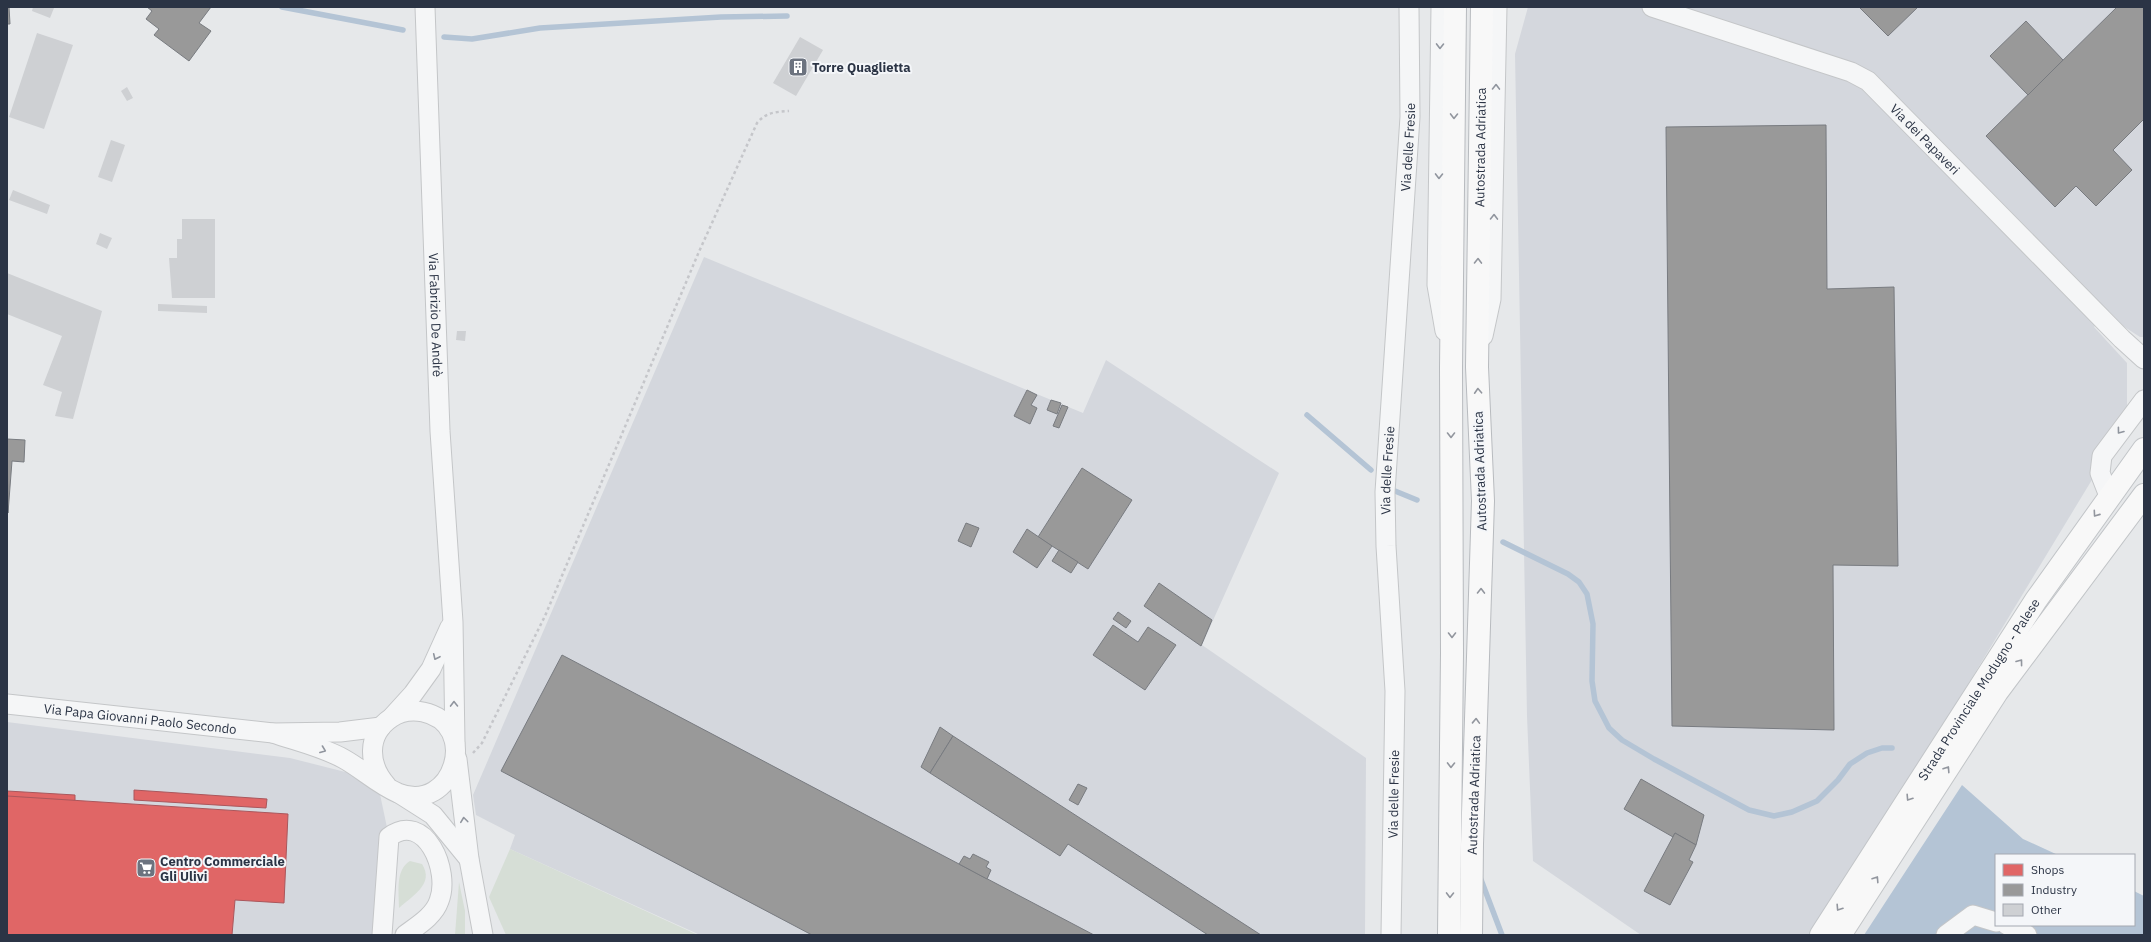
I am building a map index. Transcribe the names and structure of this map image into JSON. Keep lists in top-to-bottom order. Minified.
{"streets":{"main road":["Autostrada Adriatica","Strada Provinciale Modugno - Palese"],"street":["Via dei Papaveri","Via delle Fresie","Via Fabrizio De Andrè","Via Papa Giovanni Paolo Secondo"]},"places":{"building":["Torre Quaglietta"],"supermarket":["Centro Commerciale Gli Ulivi"]},"legend":["Shops","Industry","Other"]}
